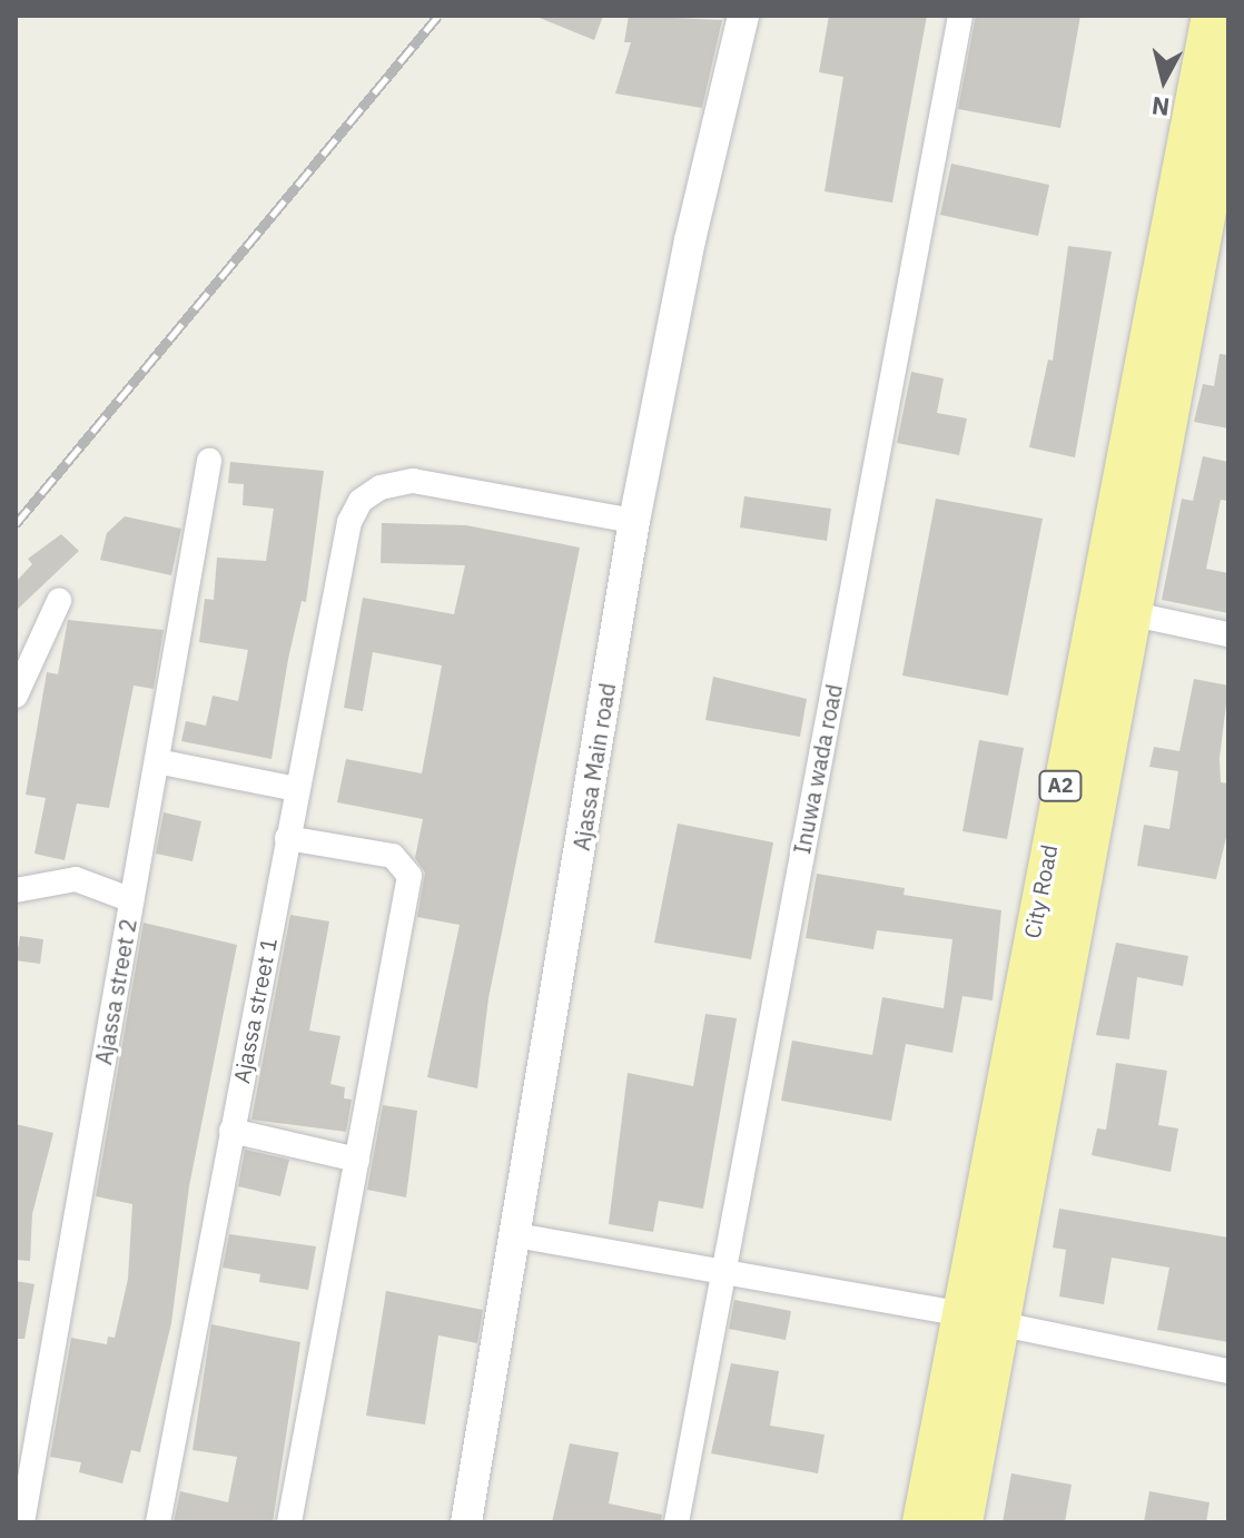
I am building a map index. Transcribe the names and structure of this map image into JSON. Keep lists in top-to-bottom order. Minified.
{"streets":{"highway":["A2","City Road"],"street":["Ajassa Main road","Inuwa wada road","Ajassa street 2","Ajassa street 1"]},"crossings":[["Ajassa Main road","Ajassa street 1"]],"north":"bottom"}
